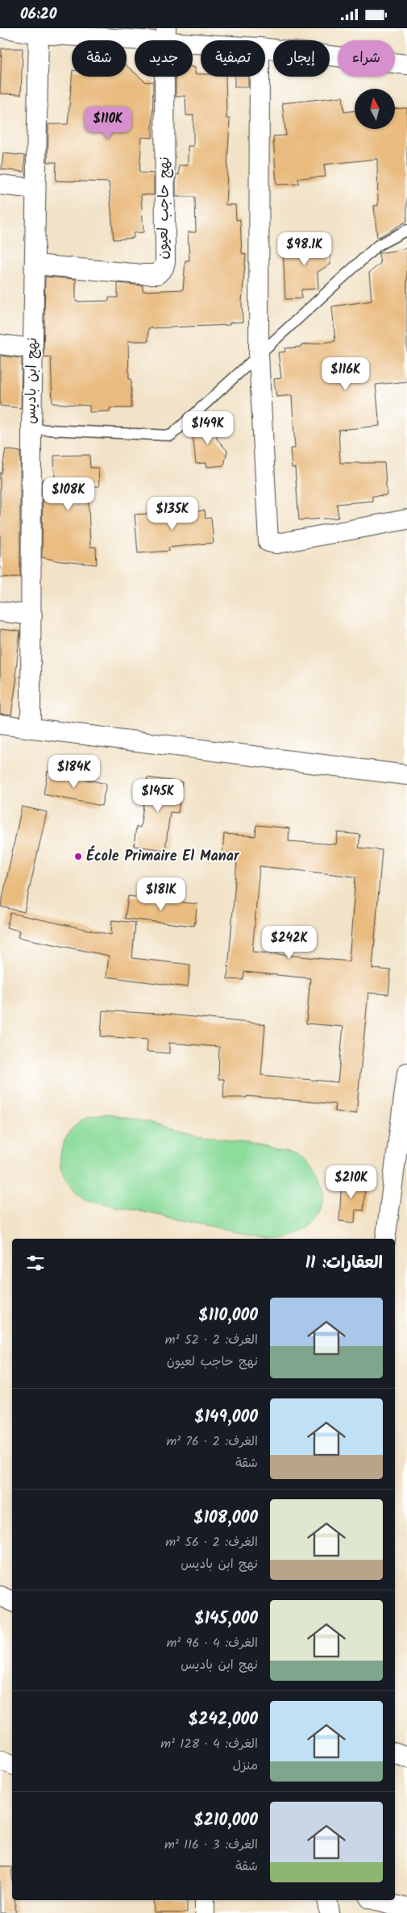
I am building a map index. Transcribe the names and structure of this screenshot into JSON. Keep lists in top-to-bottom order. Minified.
{"streets":{"street":["نهج حاجب لعيون","نهج ابن باديس"]},"crossings":[["نهج حاجب لعيون","نهج ابن باديس"]],"places":["École Primaire El Manar"],"north":"top","page":{"status":"06:20","chip":["شراء","إيجار","تصفية","جديد","شقة"],"price":["$110K","$98.1K","$116K","$149K","$108K","$135K","$184K","$145K","$181K","$242K","$210K"],"heading":"العقارات: 11","list":[{"name":"$110,000","note":"الغرف: 2 · 52 m² · نهج حاجب لعيون"},{"name":"$149,000","note":"الغرف: 2 · 76 m² · شقة"},{"name":"$108,000","note":"الغرف: 2 · 56 m² · نهج ابن باديس"},{"name":"$145,000","note":"الغرف: 4 · 96 m² · نهج ابن باديس"},{"name":"$242,000","note":"الغرف: 4 · 128 m² · منزل"},{"name":"$210,000","note":"الغرف: 3 · 116 m² · شقة"}]}}
